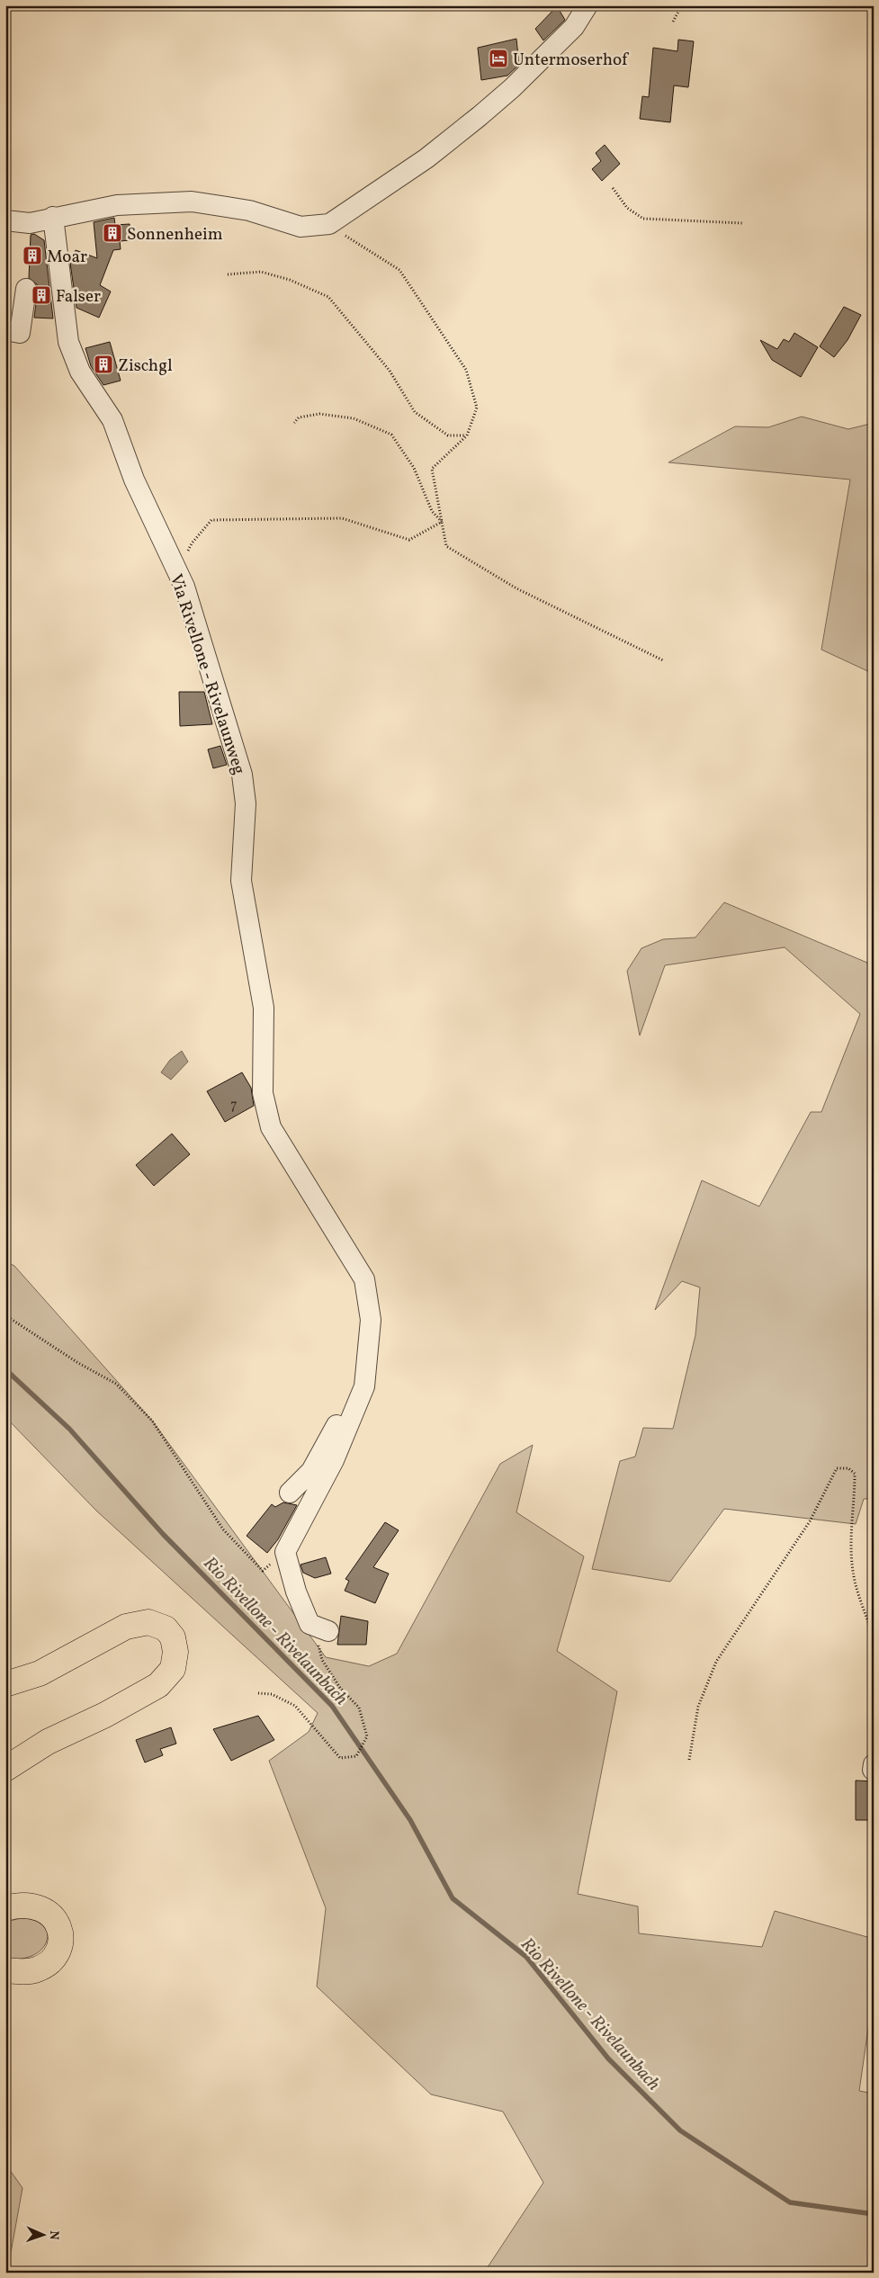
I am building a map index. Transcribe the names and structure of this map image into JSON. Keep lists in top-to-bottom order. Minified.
{"streets":{"street":["Via Rivellone - Rivelaunweg"]},"water":["Rio Rivellone - Rivelaunbach"],"places":{"hotel":["Untermoserhof"],"building":["Sonnenheim","Moar","Falser","Zischgl"]},"house_numbers":["7"],"north":"right"}
